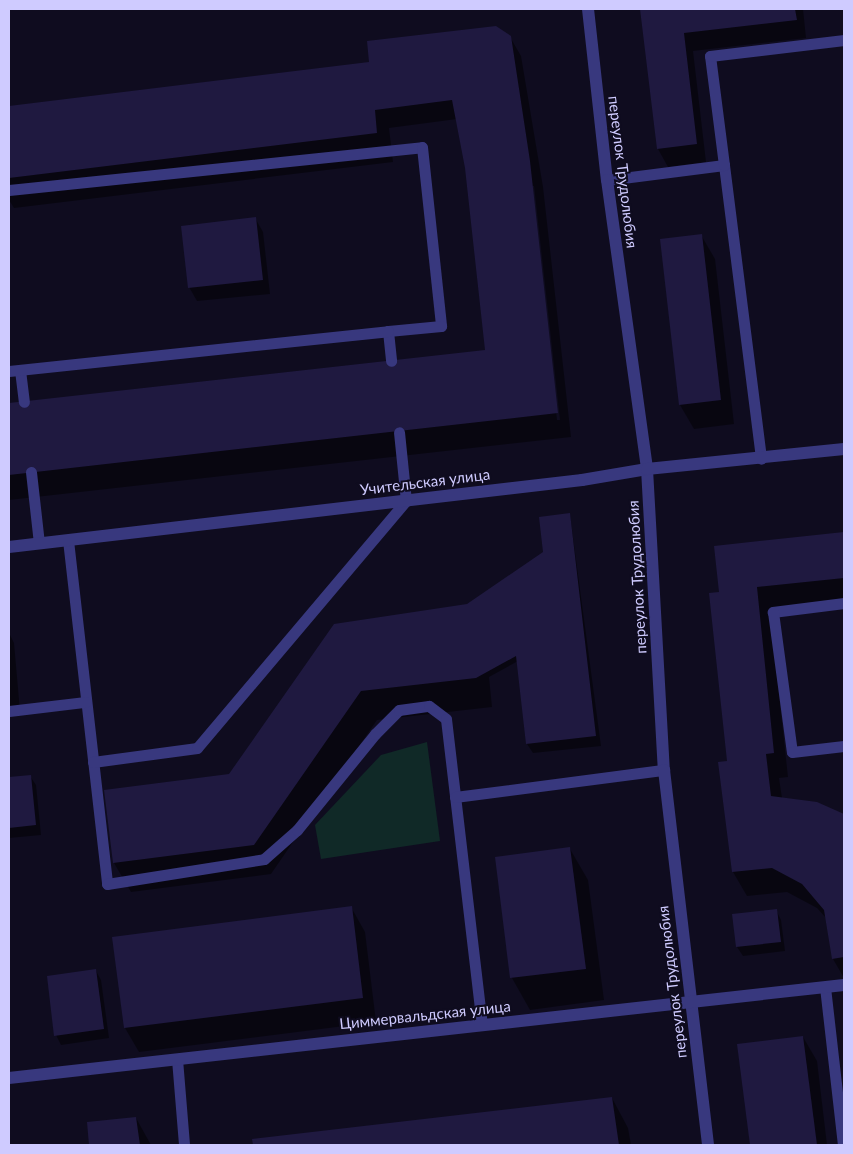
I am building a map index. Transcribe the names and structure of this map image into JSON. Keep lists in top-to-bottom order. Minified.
{"streets":{"street":["переулок Трудолюбия","Учительская улица","Циммервальдская улица"]},"crossings":[["переулок Трудолюбия","Учительская улица"],["переулок Трудолюбия","Циммервальдская улица"]]}
